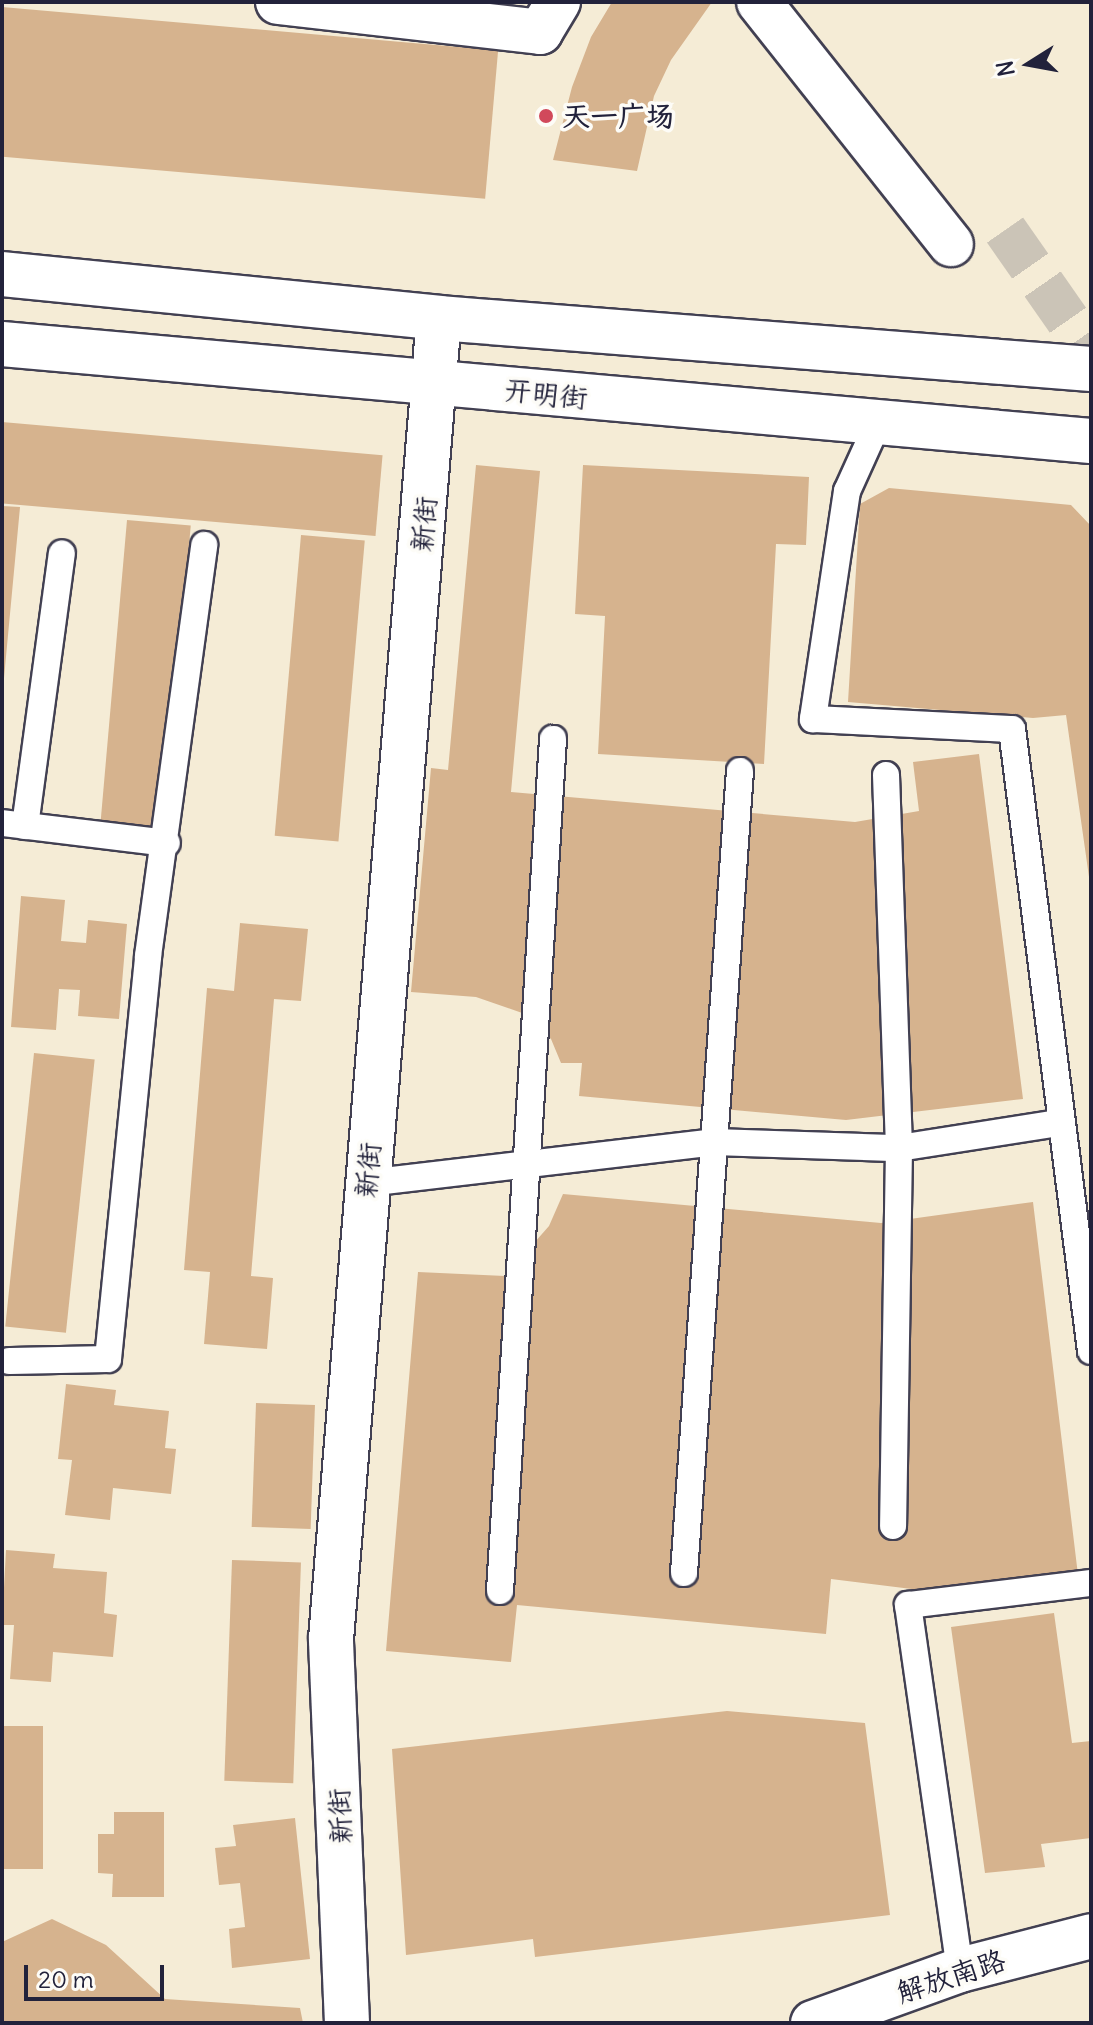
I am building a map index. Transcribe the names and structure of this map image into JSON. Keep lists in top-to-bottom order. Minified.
{"streets":{"street":["开明街","新街","解放南路"]},"crossings":[["开明街","新街"]],"places":["天一广场"],"scale_bar":"20 m","north":"left"}
